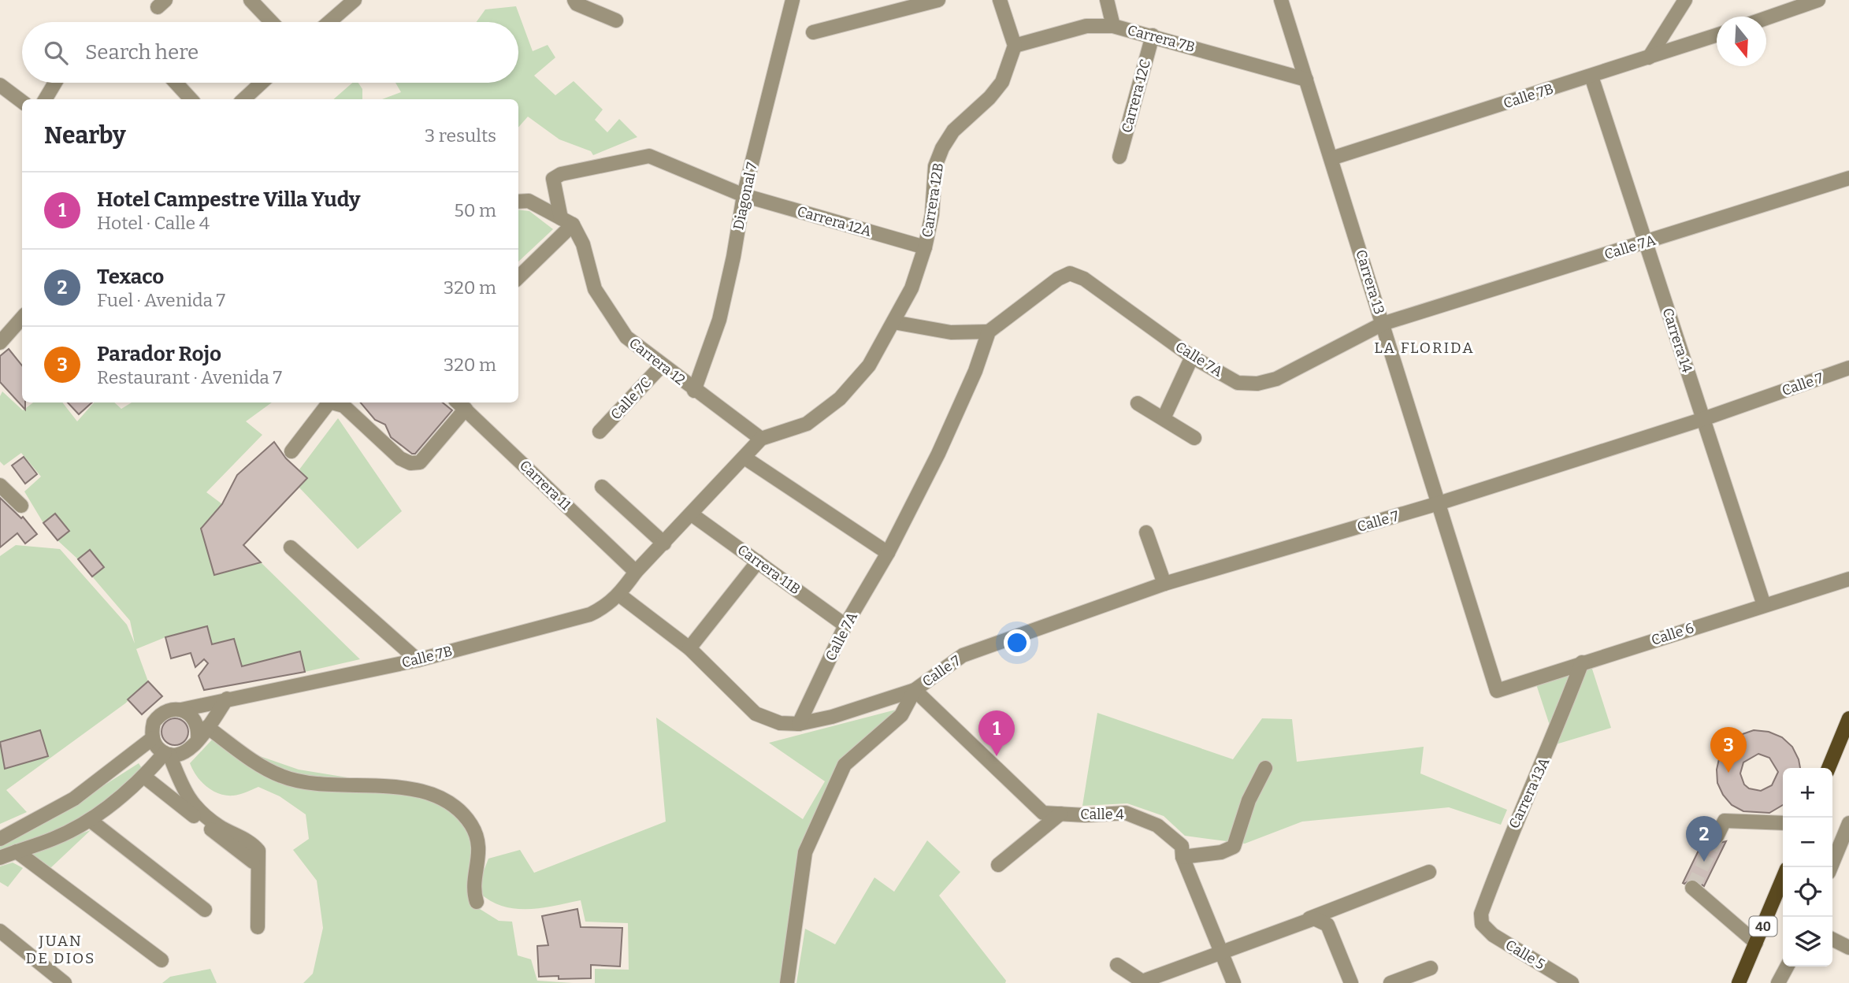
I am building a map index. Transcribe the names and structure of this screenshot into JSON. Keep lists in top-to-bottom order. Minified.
{"streets":{"main road":["40"],"street":["Carrera 7B","Carrera 12C","Calle 7B","Diagonal 7","Carrera 12B","Carrera 12A","Calle 7A","Carrera 13","Carrera 14","Carrera 12","Calle 7","Calle 7C","Carrera 11","Carrera 11B","Calle 6","Carrera 13A","Calle 4","Calle 5"]},"crossings":[["Carrera 7B","Carrera 12C"],["Carrera 7B","Carrera 12B"],["Carrera 7B","Carrera 13"],["Calle 7B","Carrera 12B"],["Calle 7B","Carrera 13"],["Calle 7B","Carrera 14"],["Calle 7B","Carrera 12"],["Calle 7B","Carrera 11"],["Calle 7B","Carrera 11B"],["Diagonal 7","Carrera 12A"],["Diagonal 7","Carrera 12"],["Carrera 12B","Carrera 12A"],["Carrera 12B","Carrera 12"],["Carrera 12A","Carrera 12"],["Calle 7A","Carrera 13"],["Calle 7A","Carrera 14"],["Calle 7A","Carrera 11B"],["Carrera 13","Calle 7"],["Carrera 13","Calle 6"],["Carrera 14","Calle 7"],["Carrera 14","Calle 6"],["Carrera 12","Calle 7C"],["Calle 7","Calle 4"],["Calle 6","Carrera 13A"],["Carrera 13A","Calle 5"]],"districts":["LA FLORIDA","JUAN DE DIOS"],"north":"bottom","page":{"search":"Search here","heading":["Nearby","3 results"],"list":[{"mark":"1","name":"Hotel Campestre Villa Yudy","note":"Hotel · Calle 4","value":"50 m"},{"mark":"2","name":"Texaco","note":"Fuel · Avenida 7","value":"320 m"},{"mark":"3","name":"Parador Rojo","note":"Restaurant · Avenida 7","value":"320 m"}],"pins":["1","3","2"],"map_buttons":["+","−"]}}
